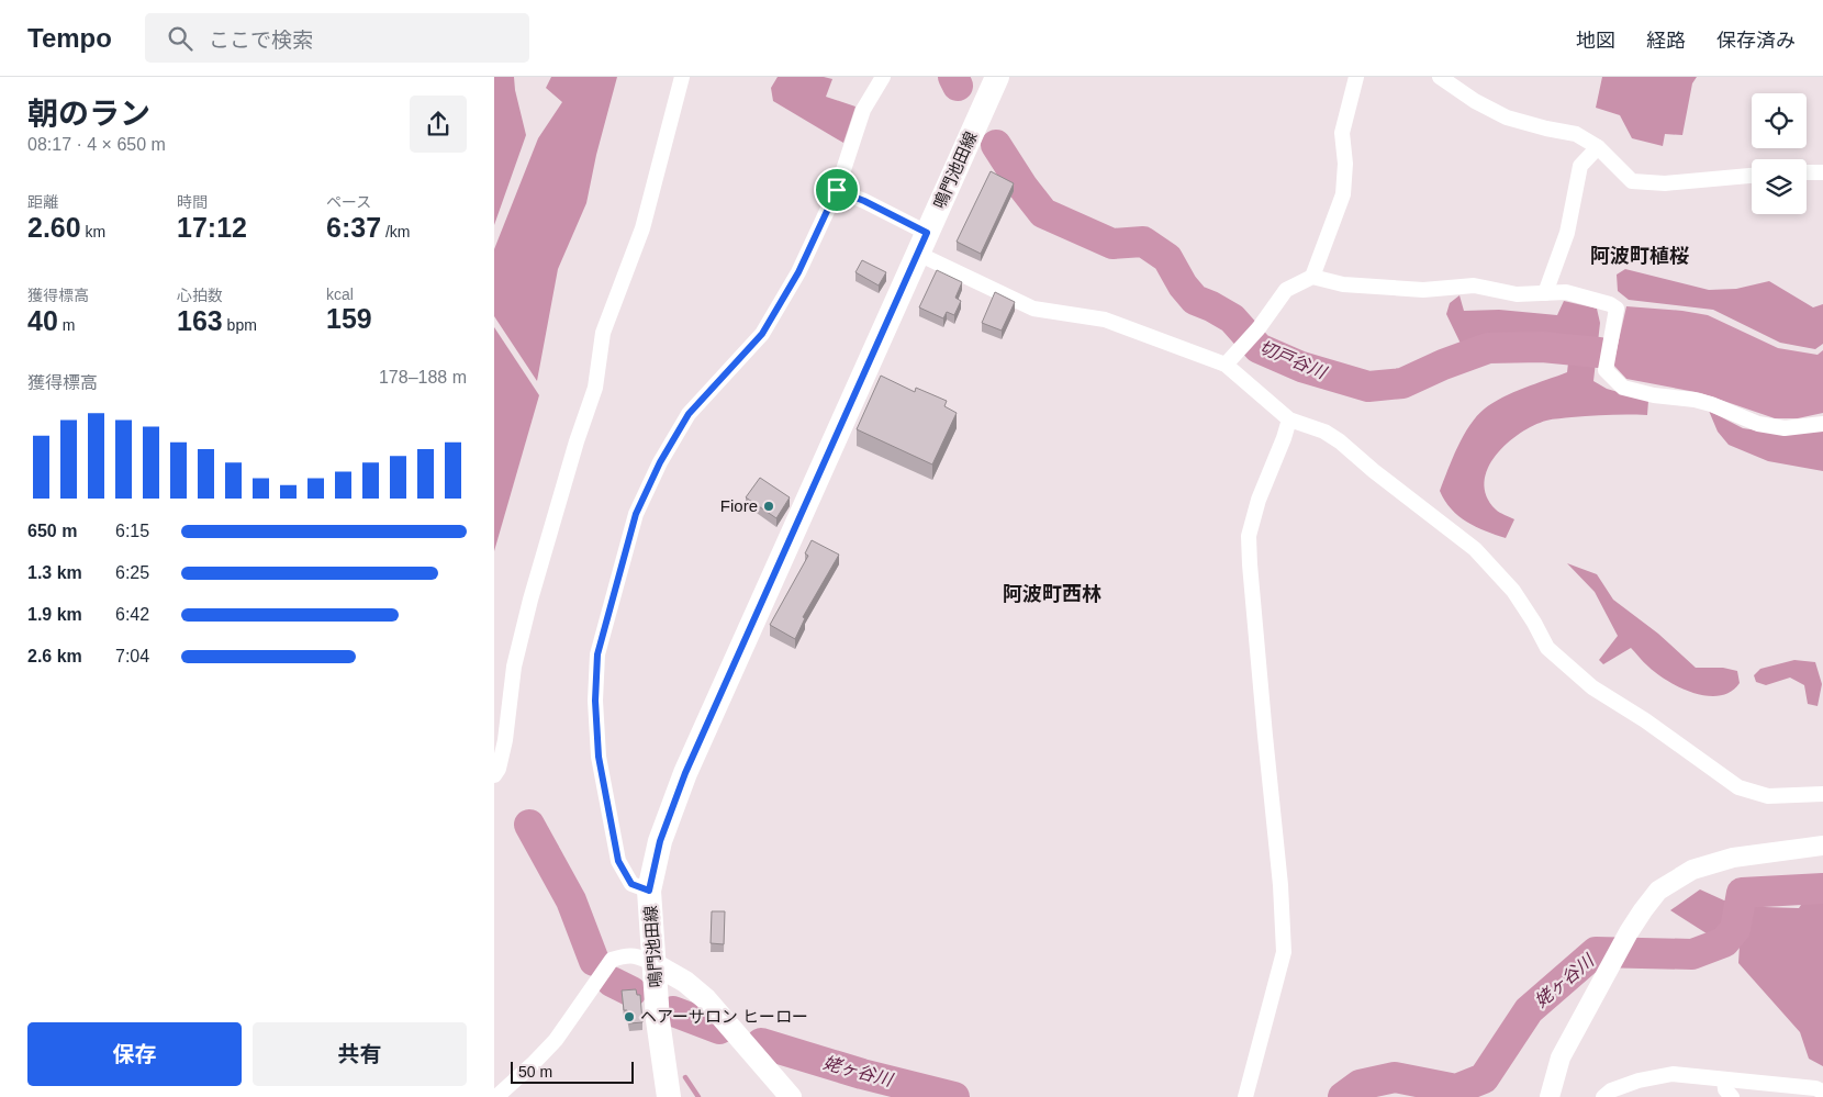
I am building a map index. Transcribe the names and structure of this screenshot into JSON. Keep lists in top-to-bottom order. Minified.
{"streets":{"main road":["鳴門池田線"]},"districts":["阿波町植桜","阿波町西林"],"water":["切戸谷川","姥ヶ谷川"],"places":["Fiore","ヘアーサロン ヒーロー"],"scale_bar":"50 m","page":{"header":"Tempo","search":"ここで検索","nav":["地図","経路","保存済み"],"heading":["朝のラン","08:17 · 4 × 650 m"],"stats":[["距離","2.60 km"],["時間","17:12"],["ペース","6:37 /km"],["獲得標高","40 m"],["心拍数","163 bpm"],["kcal","159"]],"chart":["獲得標高","178–188 m"],"list":[{"name":"650 m","note":"6:15"},{"name":"1.3 km","note":"6:25"},{"name":"1.9 km","note":"6:42"},{"name":"2.6 km","note":"7:04"}],"buttons":["保存","共有"],"scale":"50 m"}}
